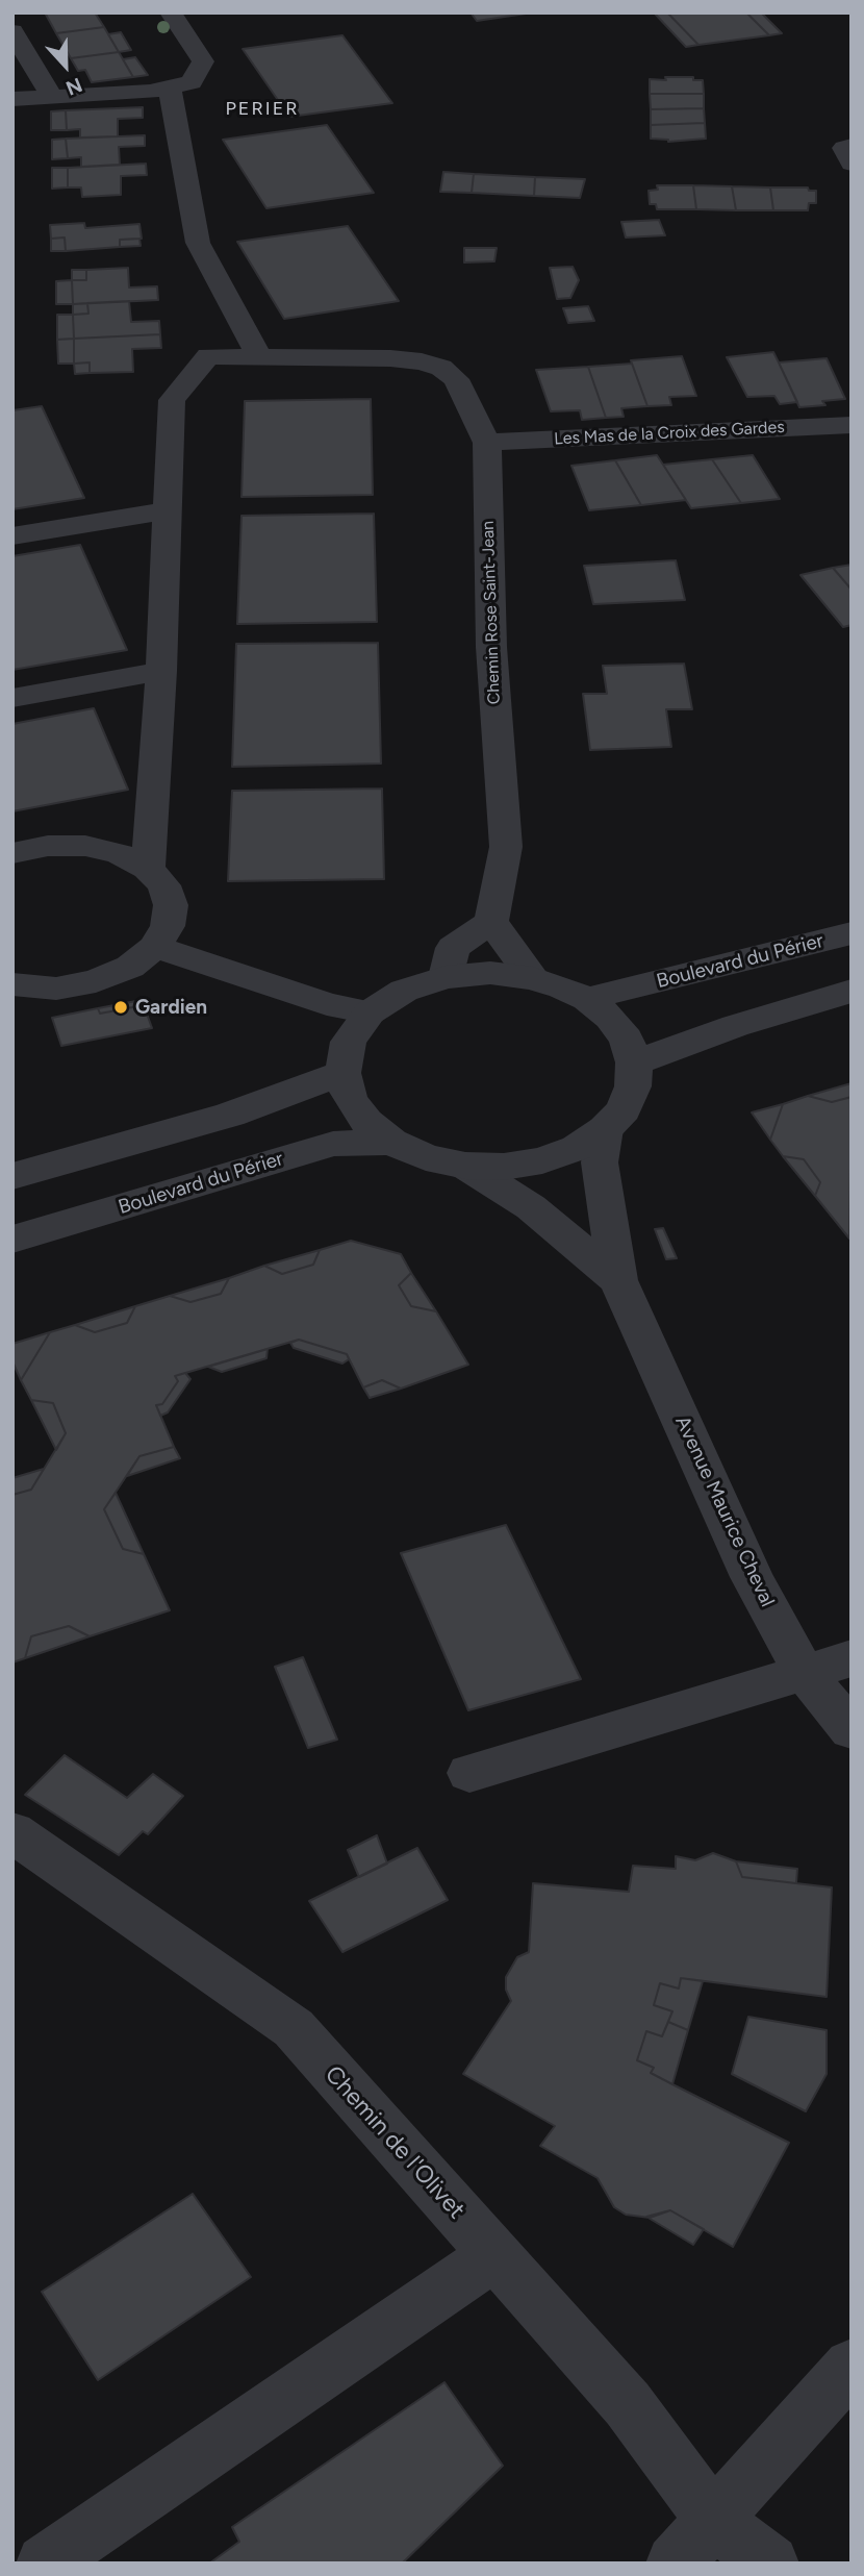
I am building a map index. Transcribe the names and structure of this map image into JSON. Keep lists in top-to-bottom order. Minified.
{"streets":{"street":["Les Mas de la Croix des Gardes","Chemin Rose Saint-Jean","Boulevard du Périer","Avenue Maurice Cheval","Chemin de l'Olivet"]},"crossings":[["Les Mas de la Croix des Gardes","Chemin Rose Saint-Jean"],["Boulevard du Périer","Avenue Maurice Cheval"]],"districts":["PERIER"],"places":["Gardien"],"north":"bottom"}
